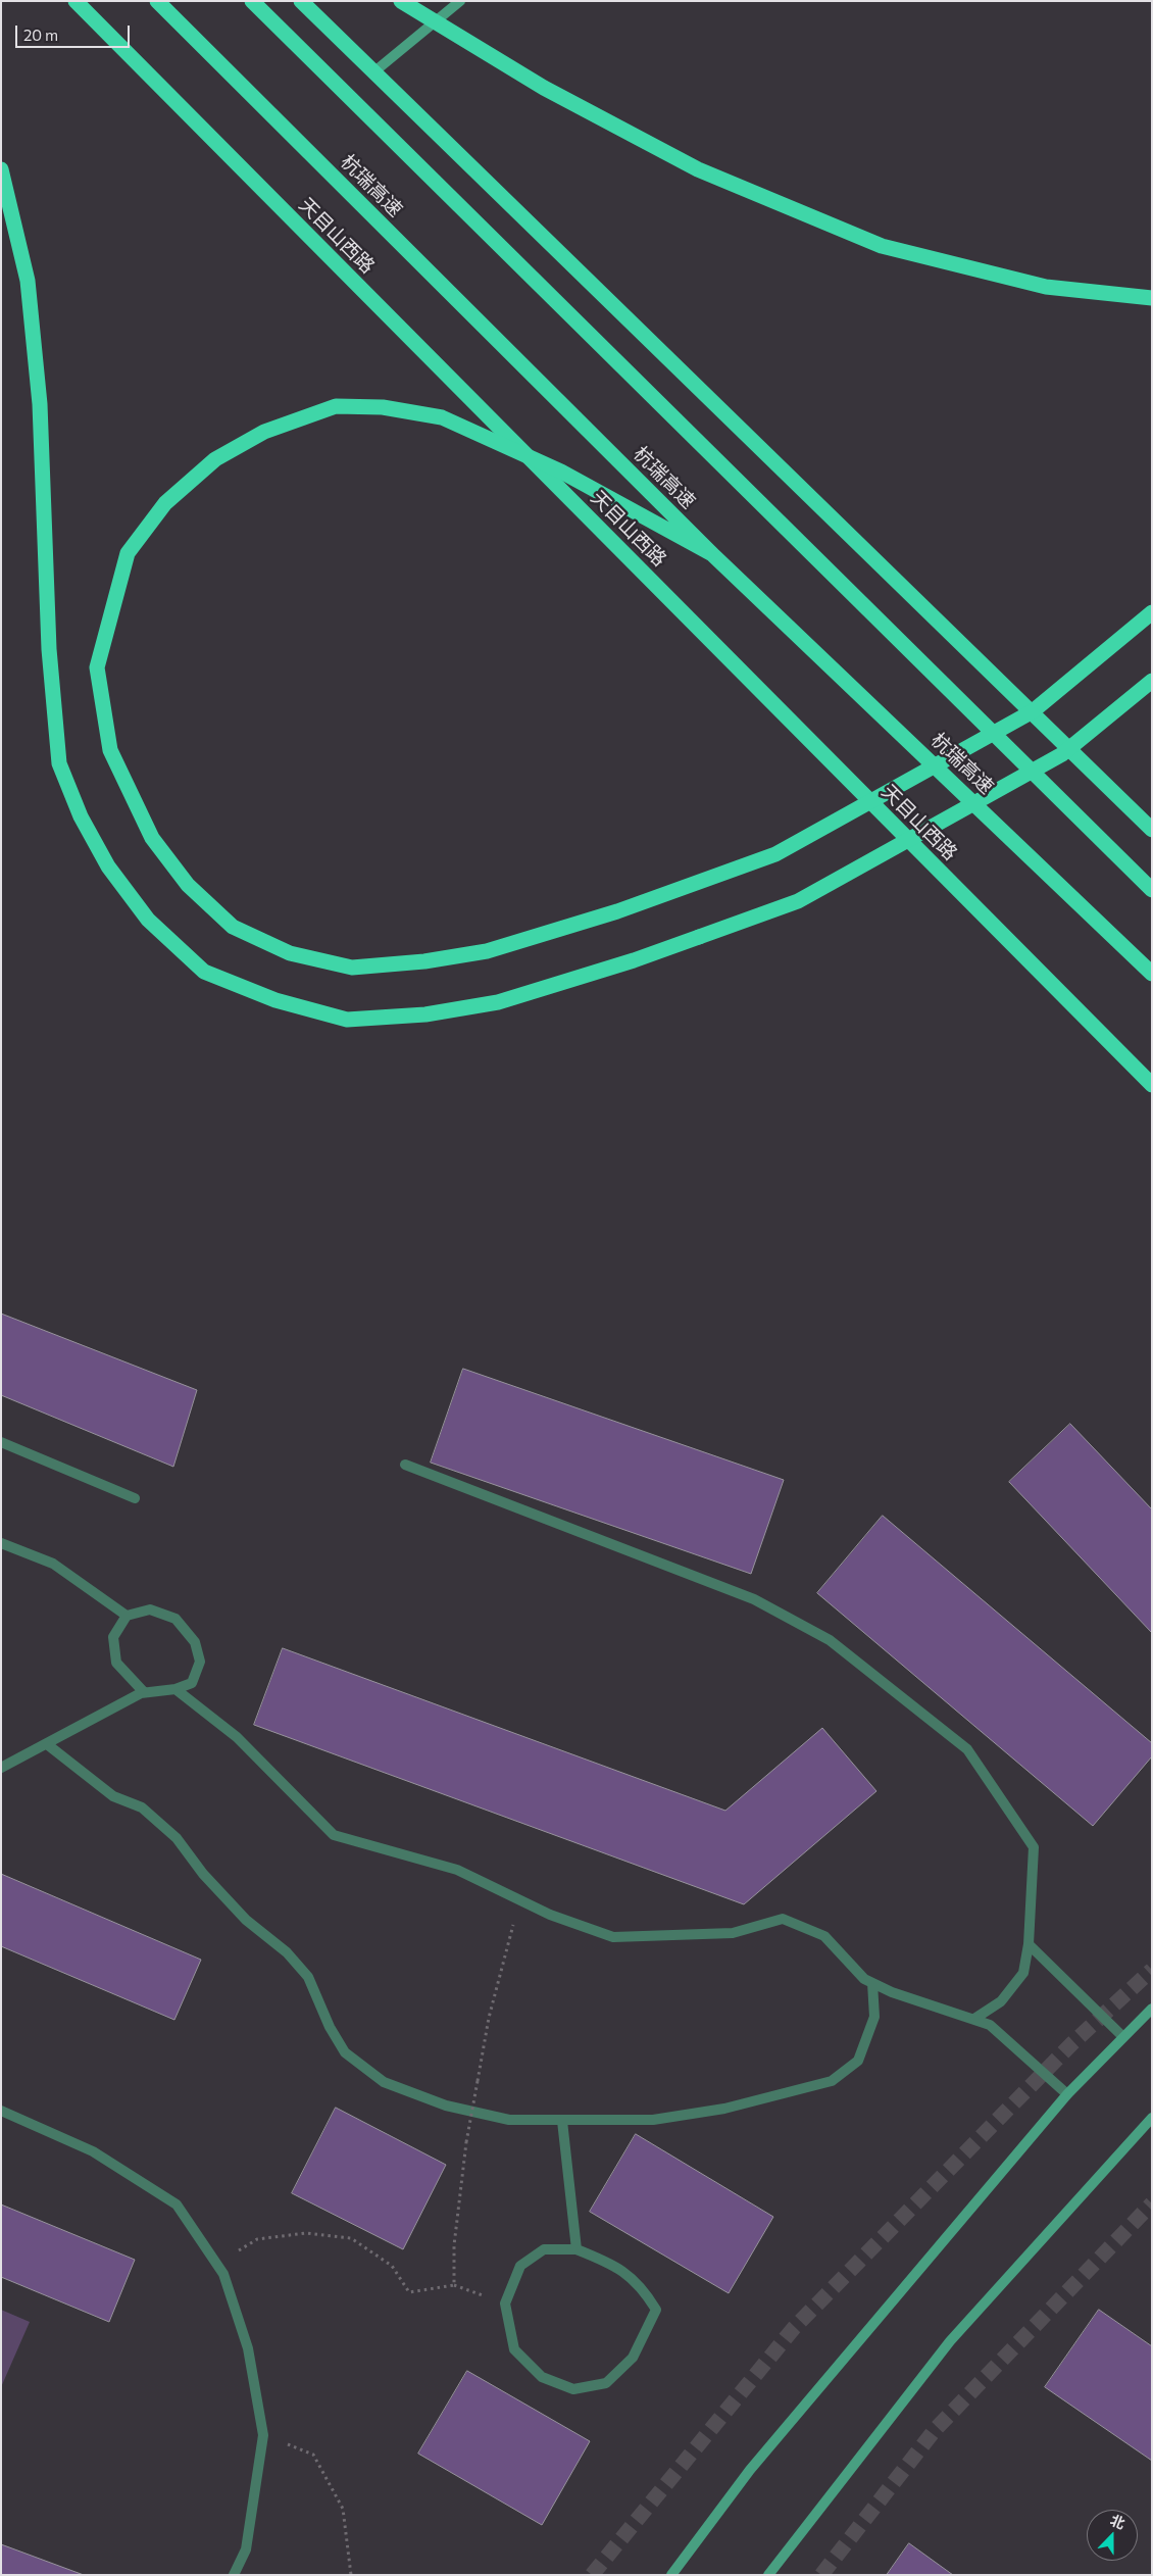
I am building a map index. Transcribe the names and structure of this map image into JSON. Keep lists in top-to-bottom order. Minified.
{"streets":{"highway":["杭瑞高速","天目山西路"]},"scale_bar":"20 m","north":"top"}
